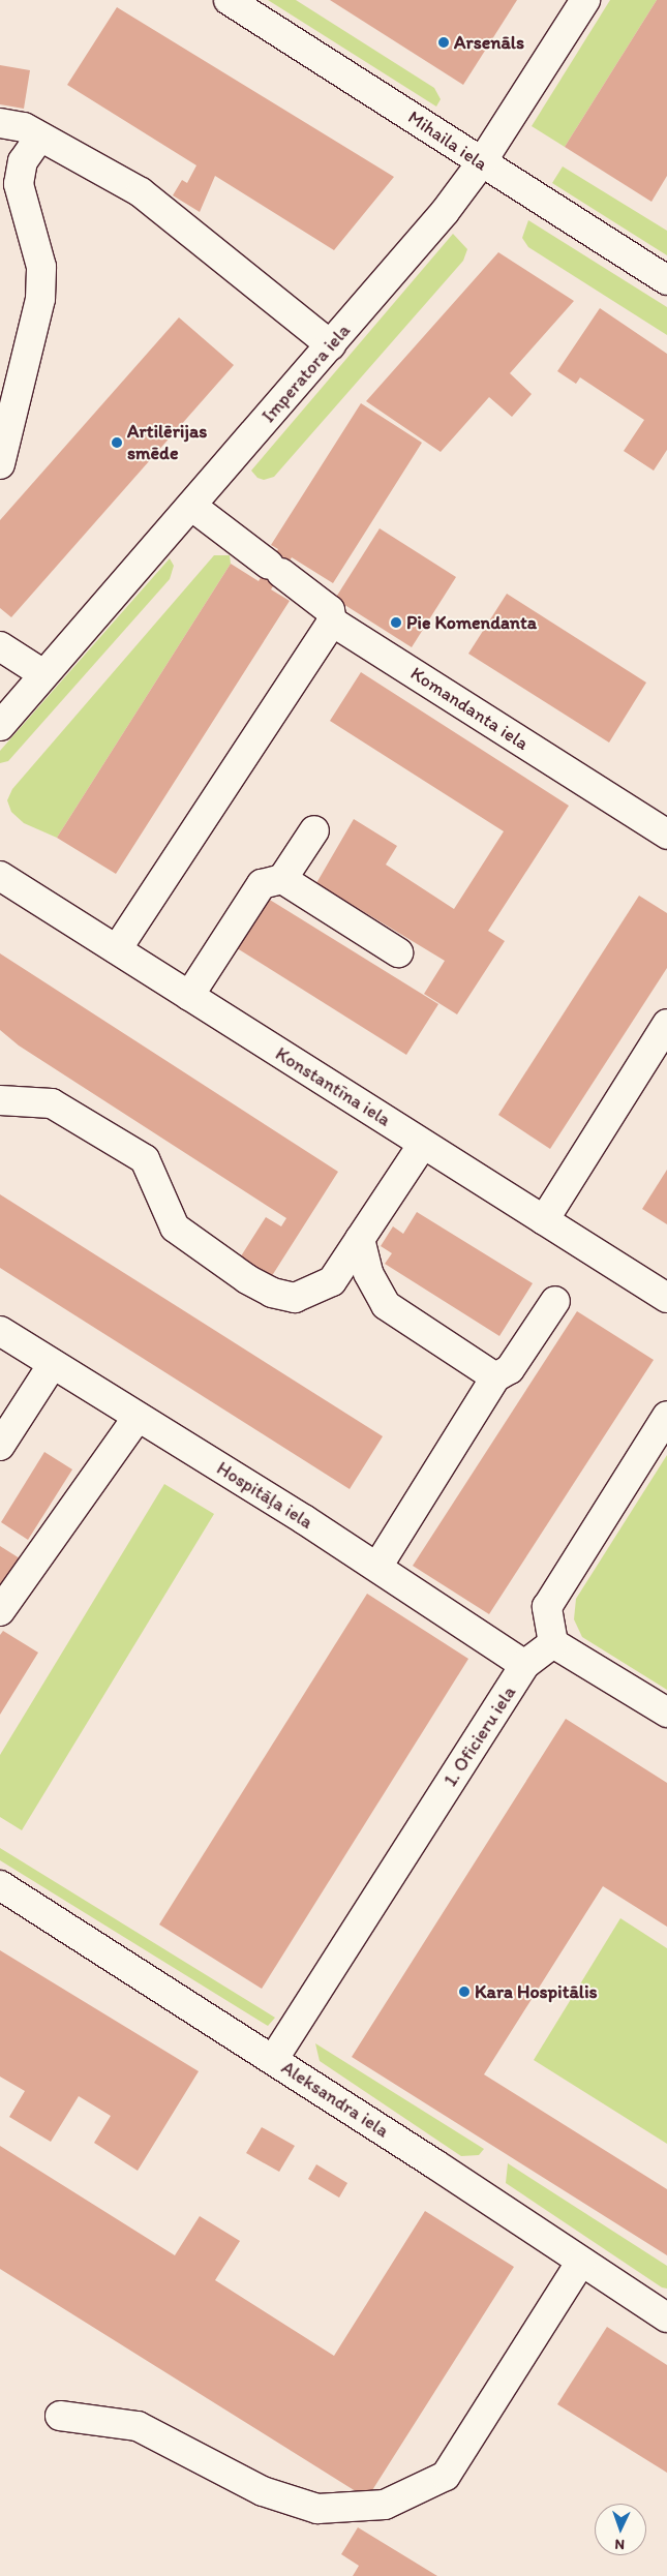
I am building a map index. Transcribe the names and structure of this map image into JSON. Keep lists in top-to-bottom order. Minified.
{"streets":{"street":["Mihaila iela","Imperatora iela","Komandanta iela","Konstantīna iela","Hospitāļa iela","1. Oficieru iela","Aleksandra iela"]},"crossings":[["Mihaila iela","Imperatora iela"],["Imperatora iela","Komandanta iela"],["Hospitāļa iela","1. Oficieru iela"],["1. Oficieru iela","Aleksandra iela"]],"places":["Arsenāls","Artilērijas smēde","Pie Komendanta","Kara Hospitālis"],"north":"bottom"}
